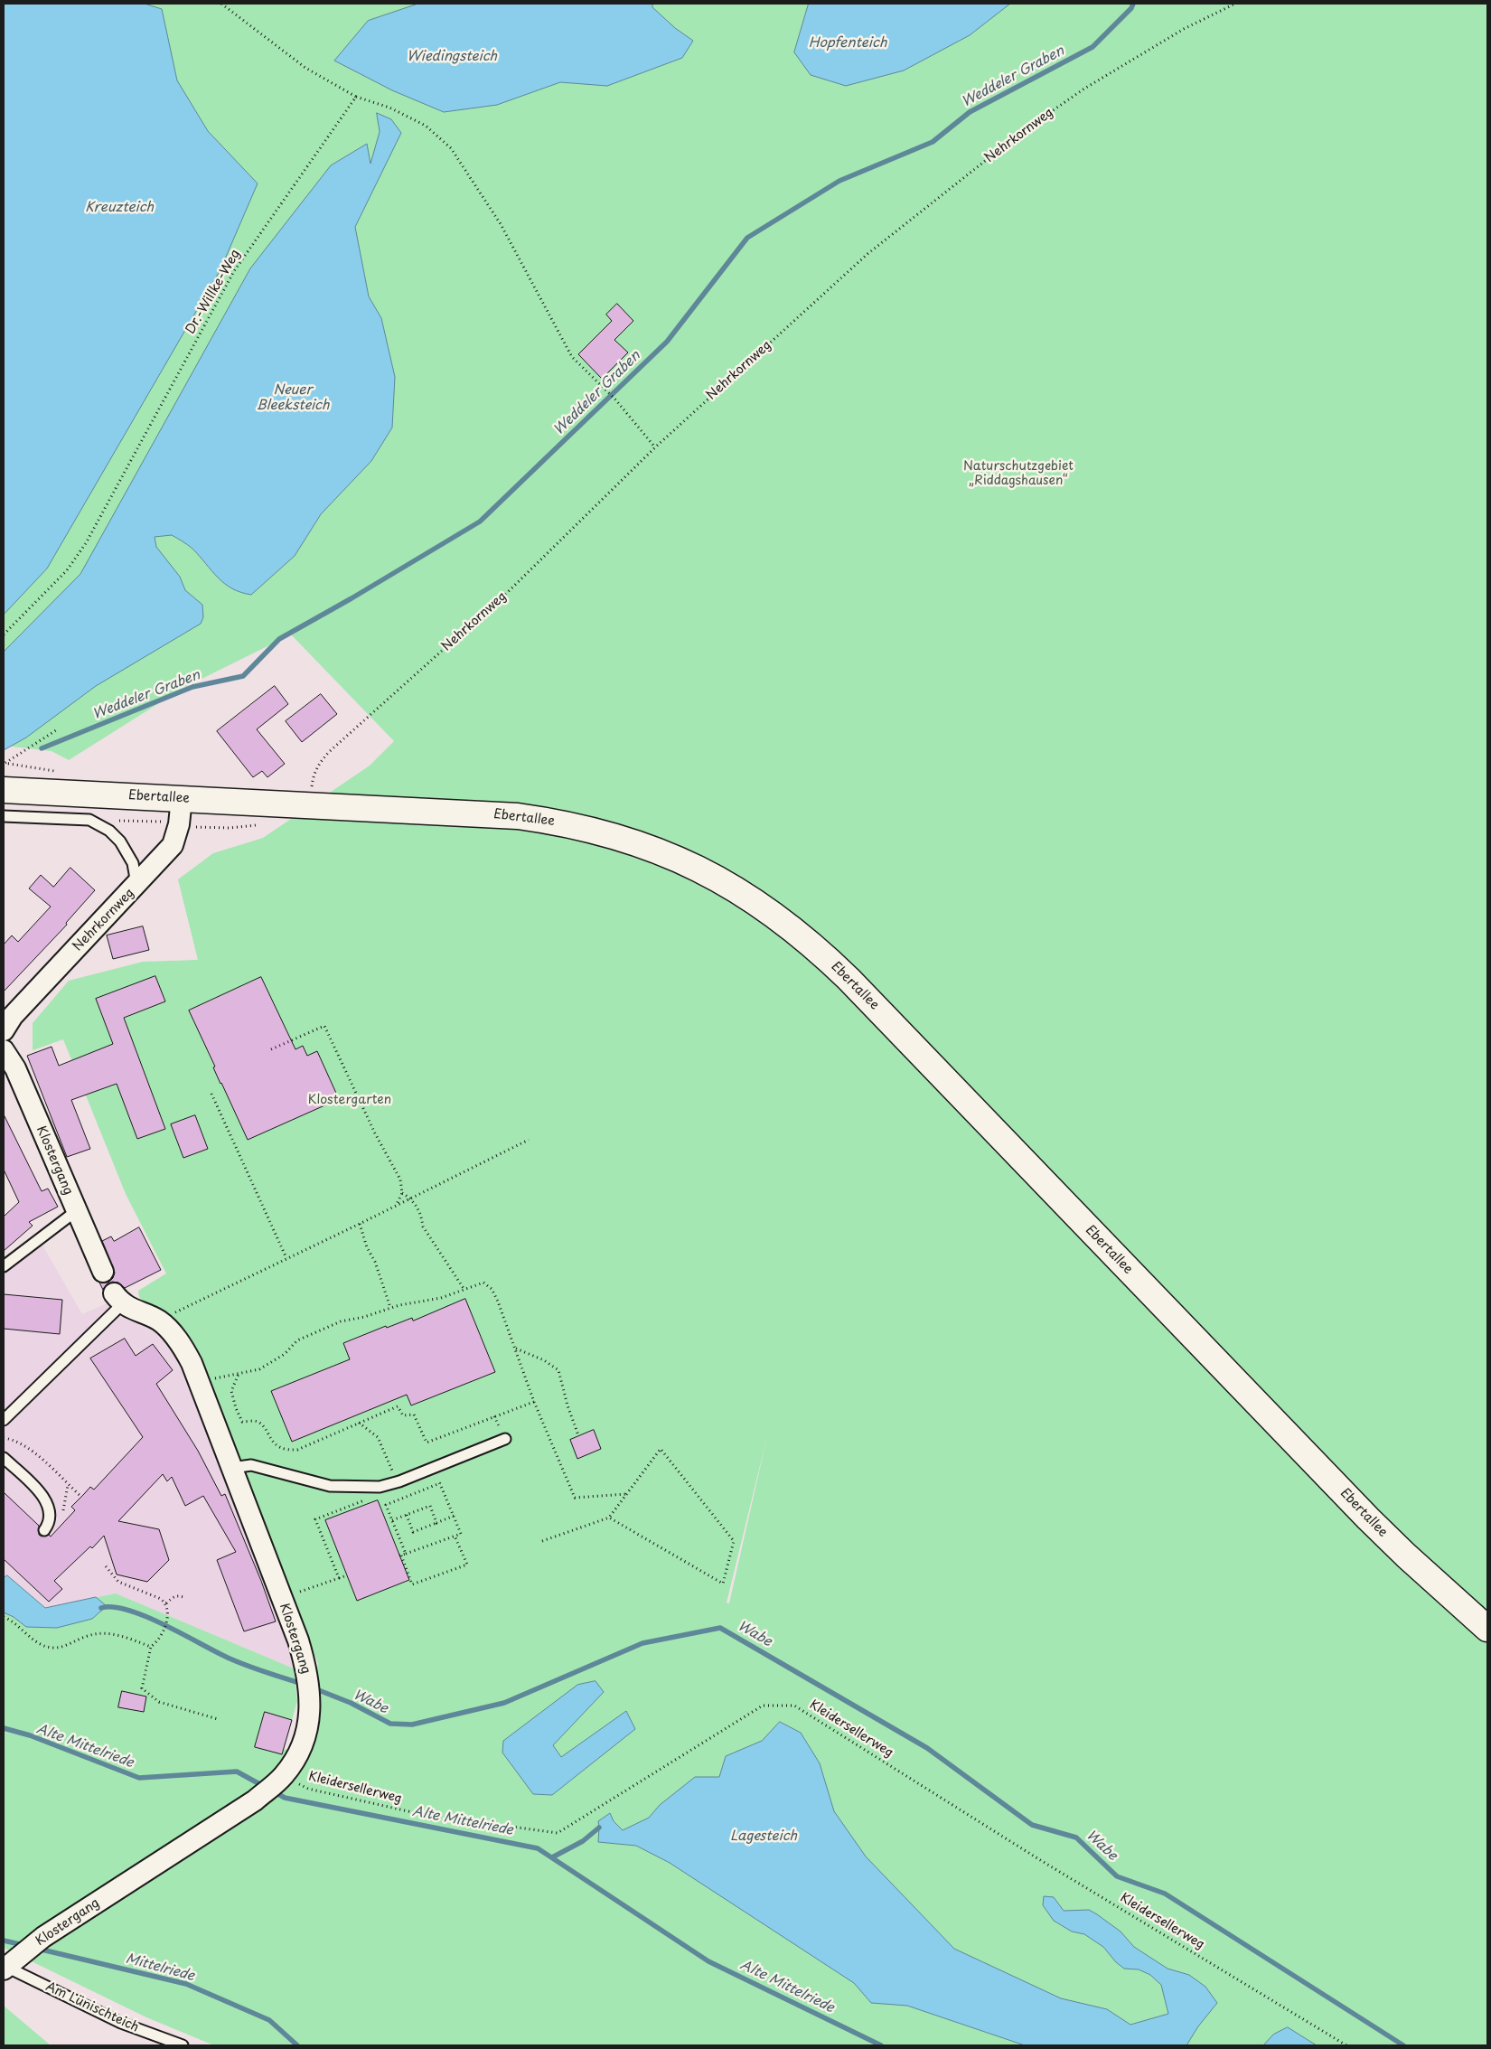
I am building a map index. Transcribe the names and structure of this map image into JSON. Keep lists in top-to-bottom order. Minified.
{"streets":{"main road":["Ebertallee"],"street":["Nehrkornweg","Klostergang"],"lane":["Am Lünischteich"],"path":["Dr.-Willke-Weg","Kleidersellerweg"]},"crossings":[["Nehrkornweg","Ebertallee"],["Klostergang","Kleidersellerweg"],["Klostergang","Am Lünischteich"]],"water":["Hopfenteich","Wiedingsteich","Weddeler Graben","Kreuzteich","Neuer Bleeksteich","Wabe","Alte Mittelriede","Lagesteich","Mittelriede"],"parks":["Naturschutzgebiet „Riddagshausen“","Klostergarten"]}
